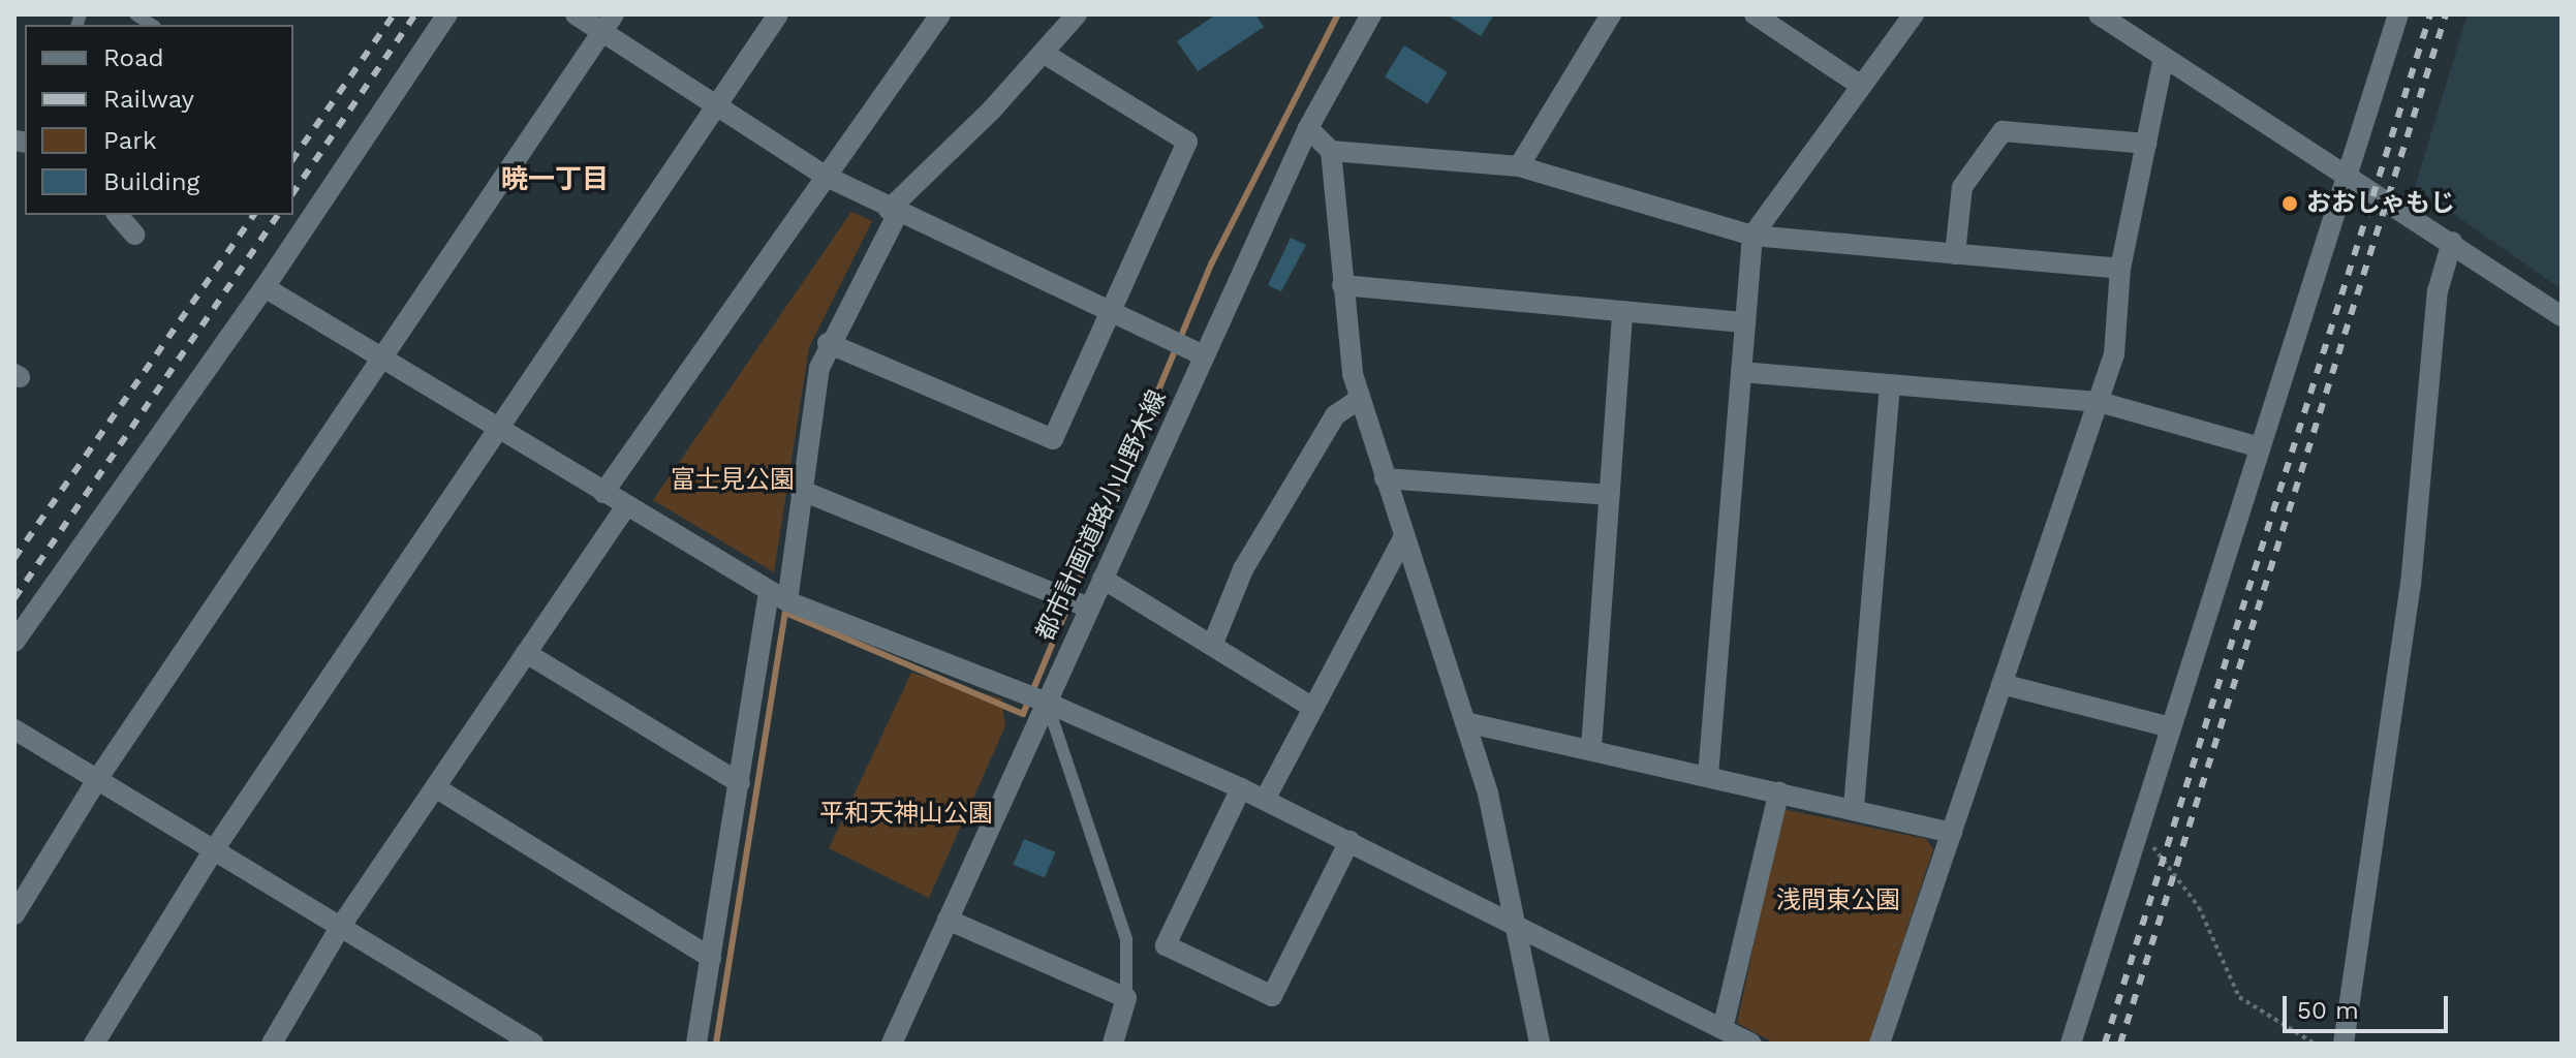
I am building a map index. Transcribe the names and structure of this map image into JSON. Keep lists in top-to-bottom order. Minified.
{"streets":{"street":["都市計画道路小山野木線"]},"districts":["暁一丁目"],"parks":["富士見公園","平和天神山公園","浅間東公園"],"places":["おおしゃもじ"],"legend":["Road","Railway","Park","Building"],"scale_bar":"50 m"}
